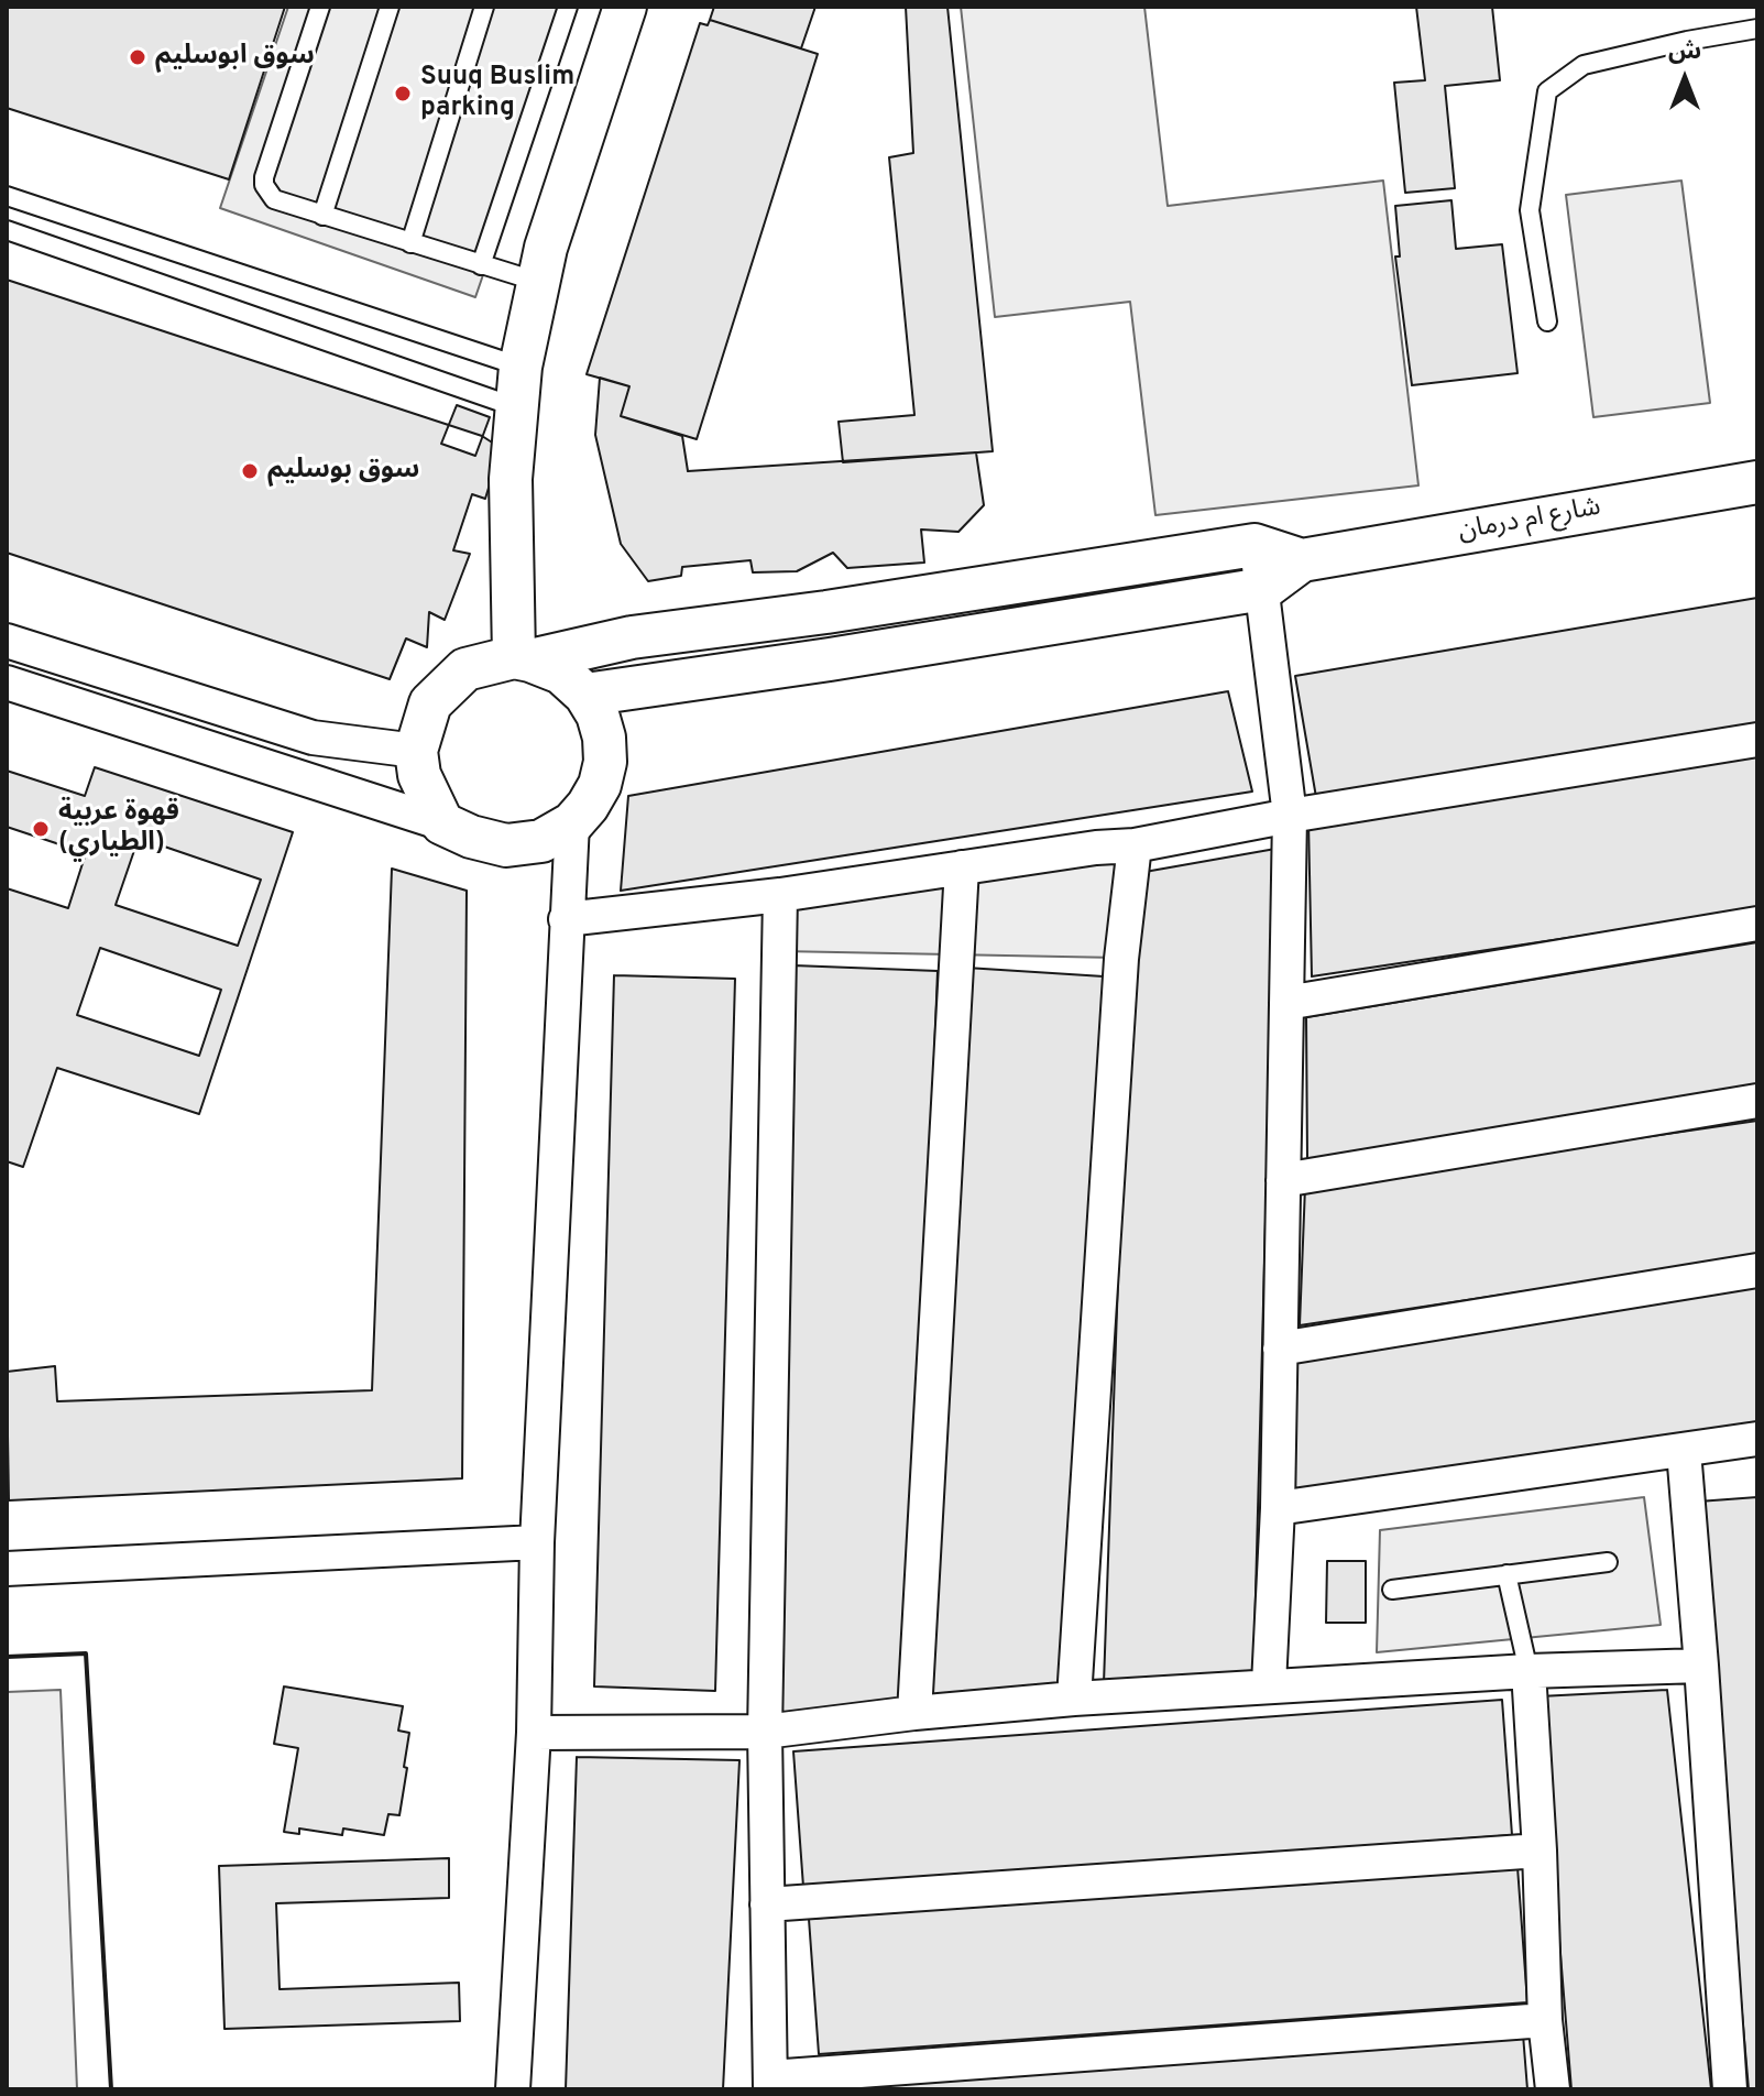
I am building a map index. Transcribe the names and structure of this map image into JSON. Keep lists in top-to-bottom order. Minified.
{"streets":{"street":["شارع ام درمان"]},"places":["سوق ابوسليم","Suuq Buslim parking","سوق بوسليم","قهوة عربية (الطياري)"],"north":"top"}
